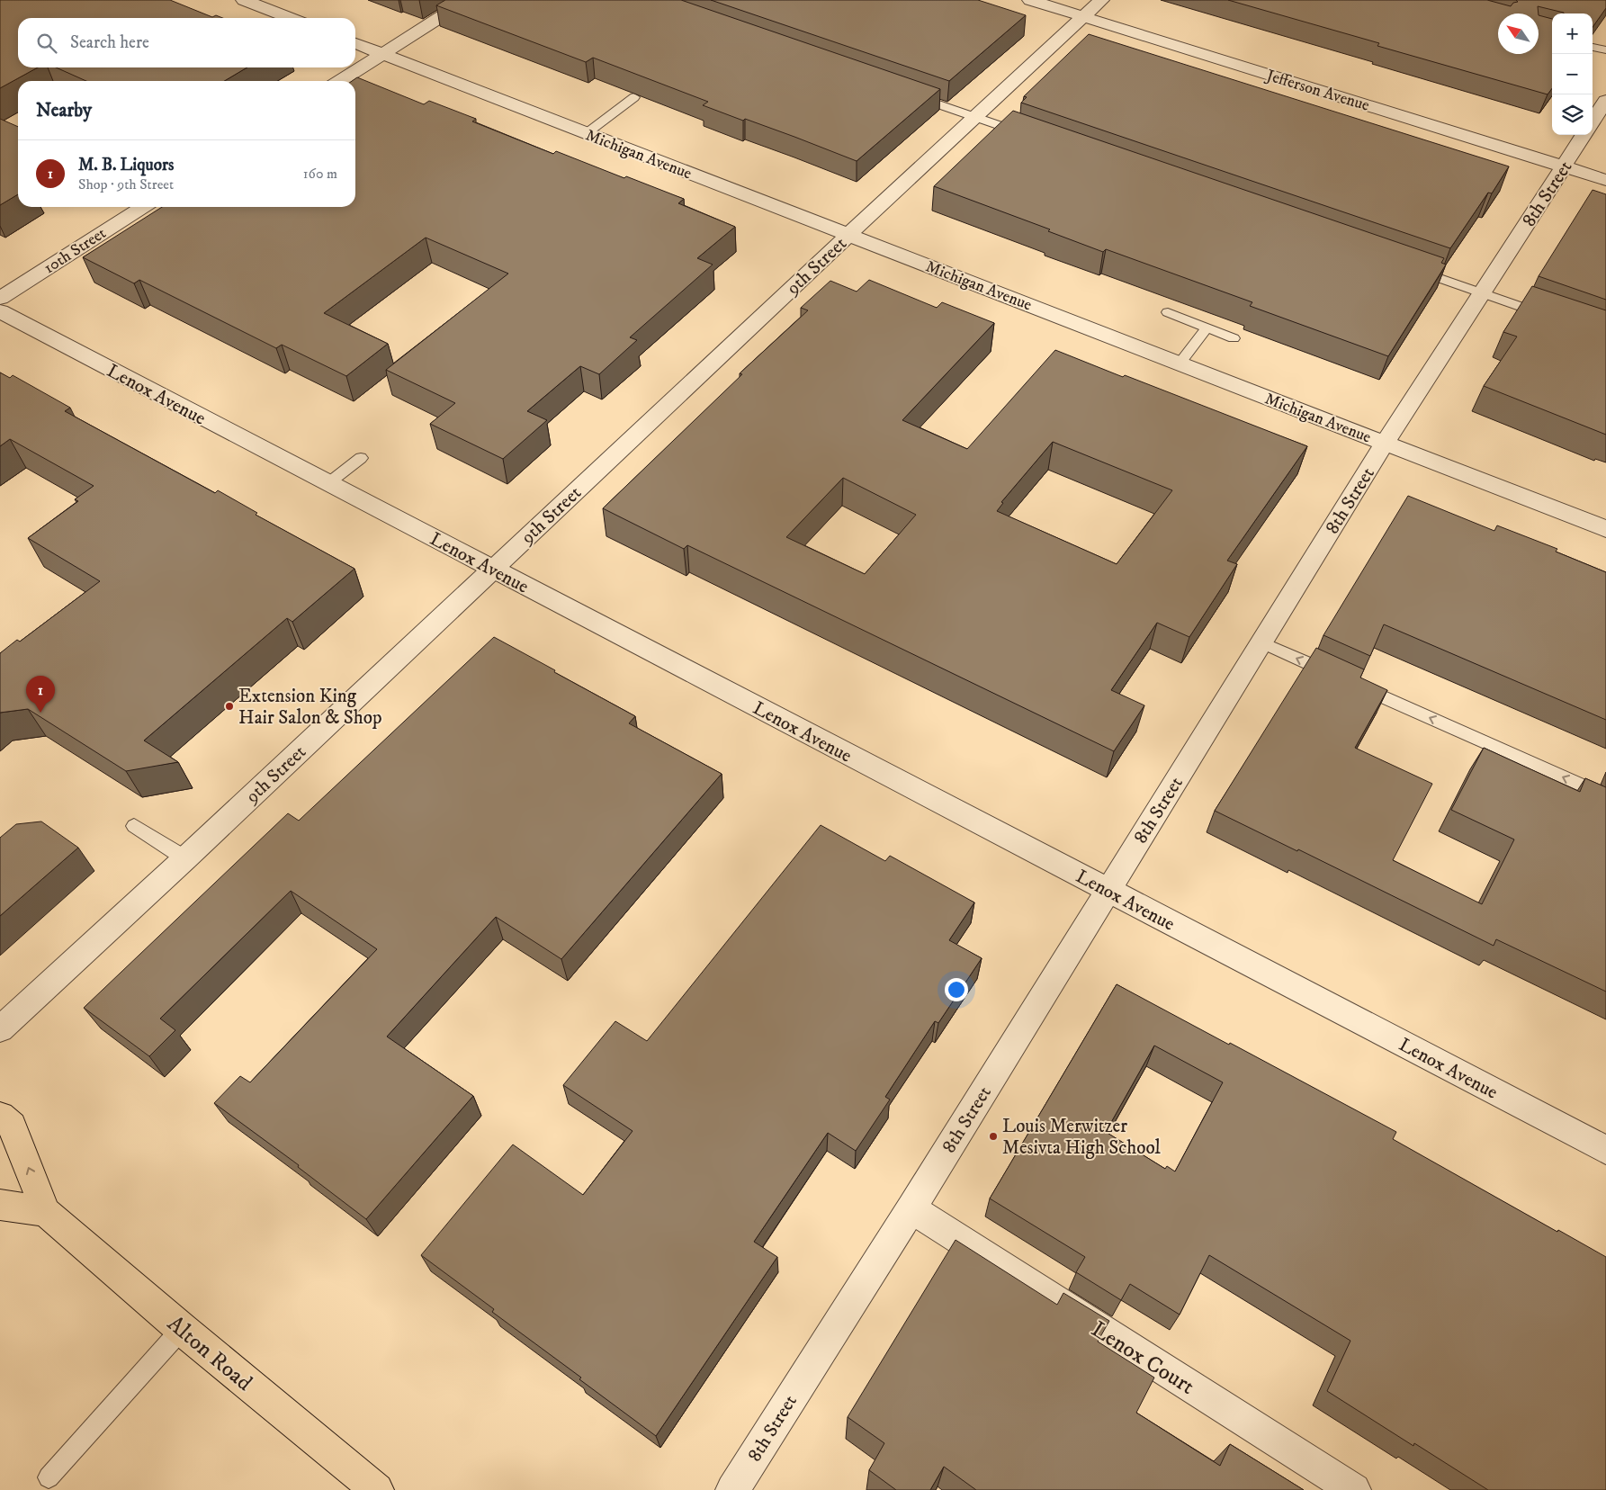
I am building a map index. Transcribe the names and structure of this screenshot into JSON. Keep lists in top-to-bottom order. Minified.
{"streets":{"highway":["Alton Road"],"street":["Jefferson Avenue","Michigan Avenue","8th Street","10th Street","9th Street","Lenox Avenue","Lenox Court"]},"crossings":[["Jefferson Avenue","8th Street"],["Jefferson Avenue","9th Street"],["Michigan Avenue","8th Street"],["Michigan Avenue","9th Street"],["8th Street","Lenox Avenue"],["8th Street","Lenox Court"],["9th Street","Lenox Avenue"]],"places":["Extension King Hair Salon & Shop","Louis Merwitzer Mesivta High School"],"north":"top left","page":{"map_buttons":["+","−"],"search":"Search here","heading":"Nearby","list":[{"mark":"1","name":"M. B. Liquors","note":"Shop · 9th Street","value":"160 m"}],"pins":"1"}}
